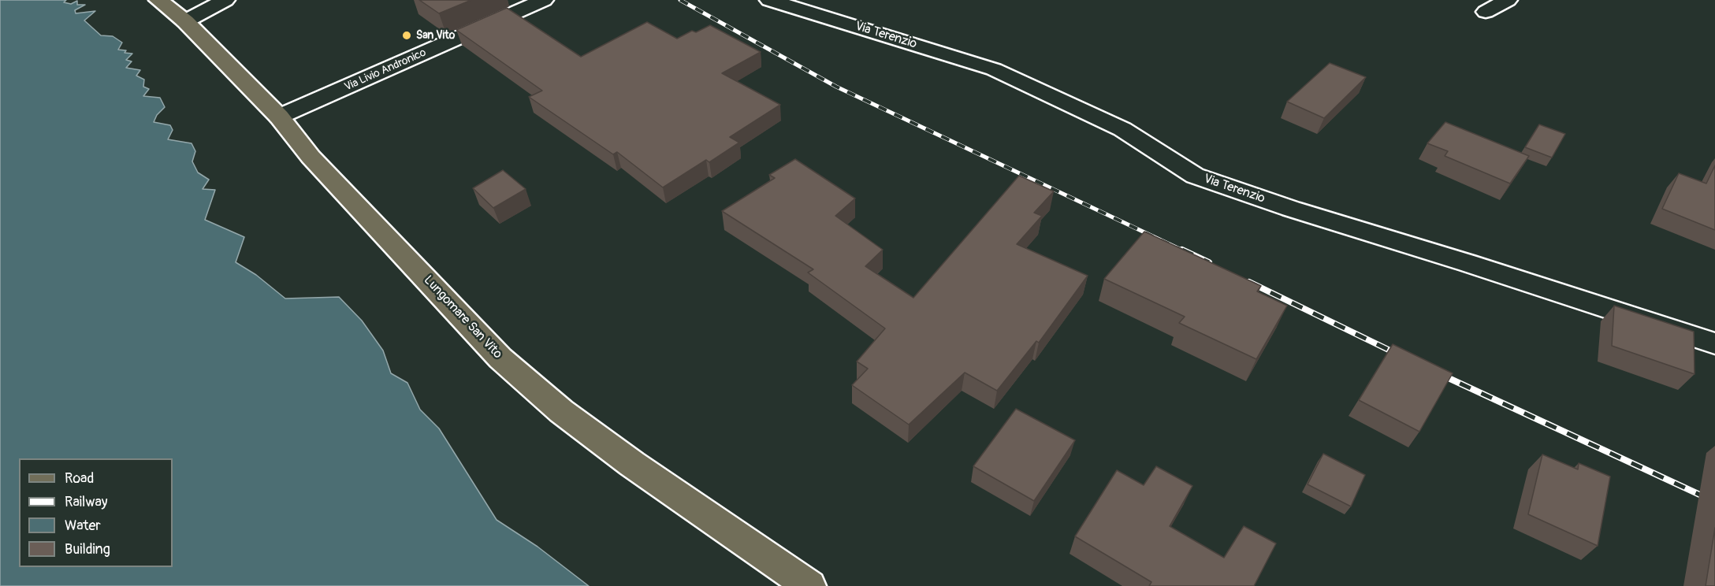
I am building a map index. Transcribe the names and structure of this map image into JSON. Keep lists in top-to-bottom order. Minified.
{"streets":{"main road":["Lungomare San Vito"],"street":["Via Terenzio","Via Livio Andronico"]},"crossings":[["Via Livio Andronico","Lungomare San Vito"]],"places":["San Vito"],"legend":["Road","Railway","Water","Building"]}
